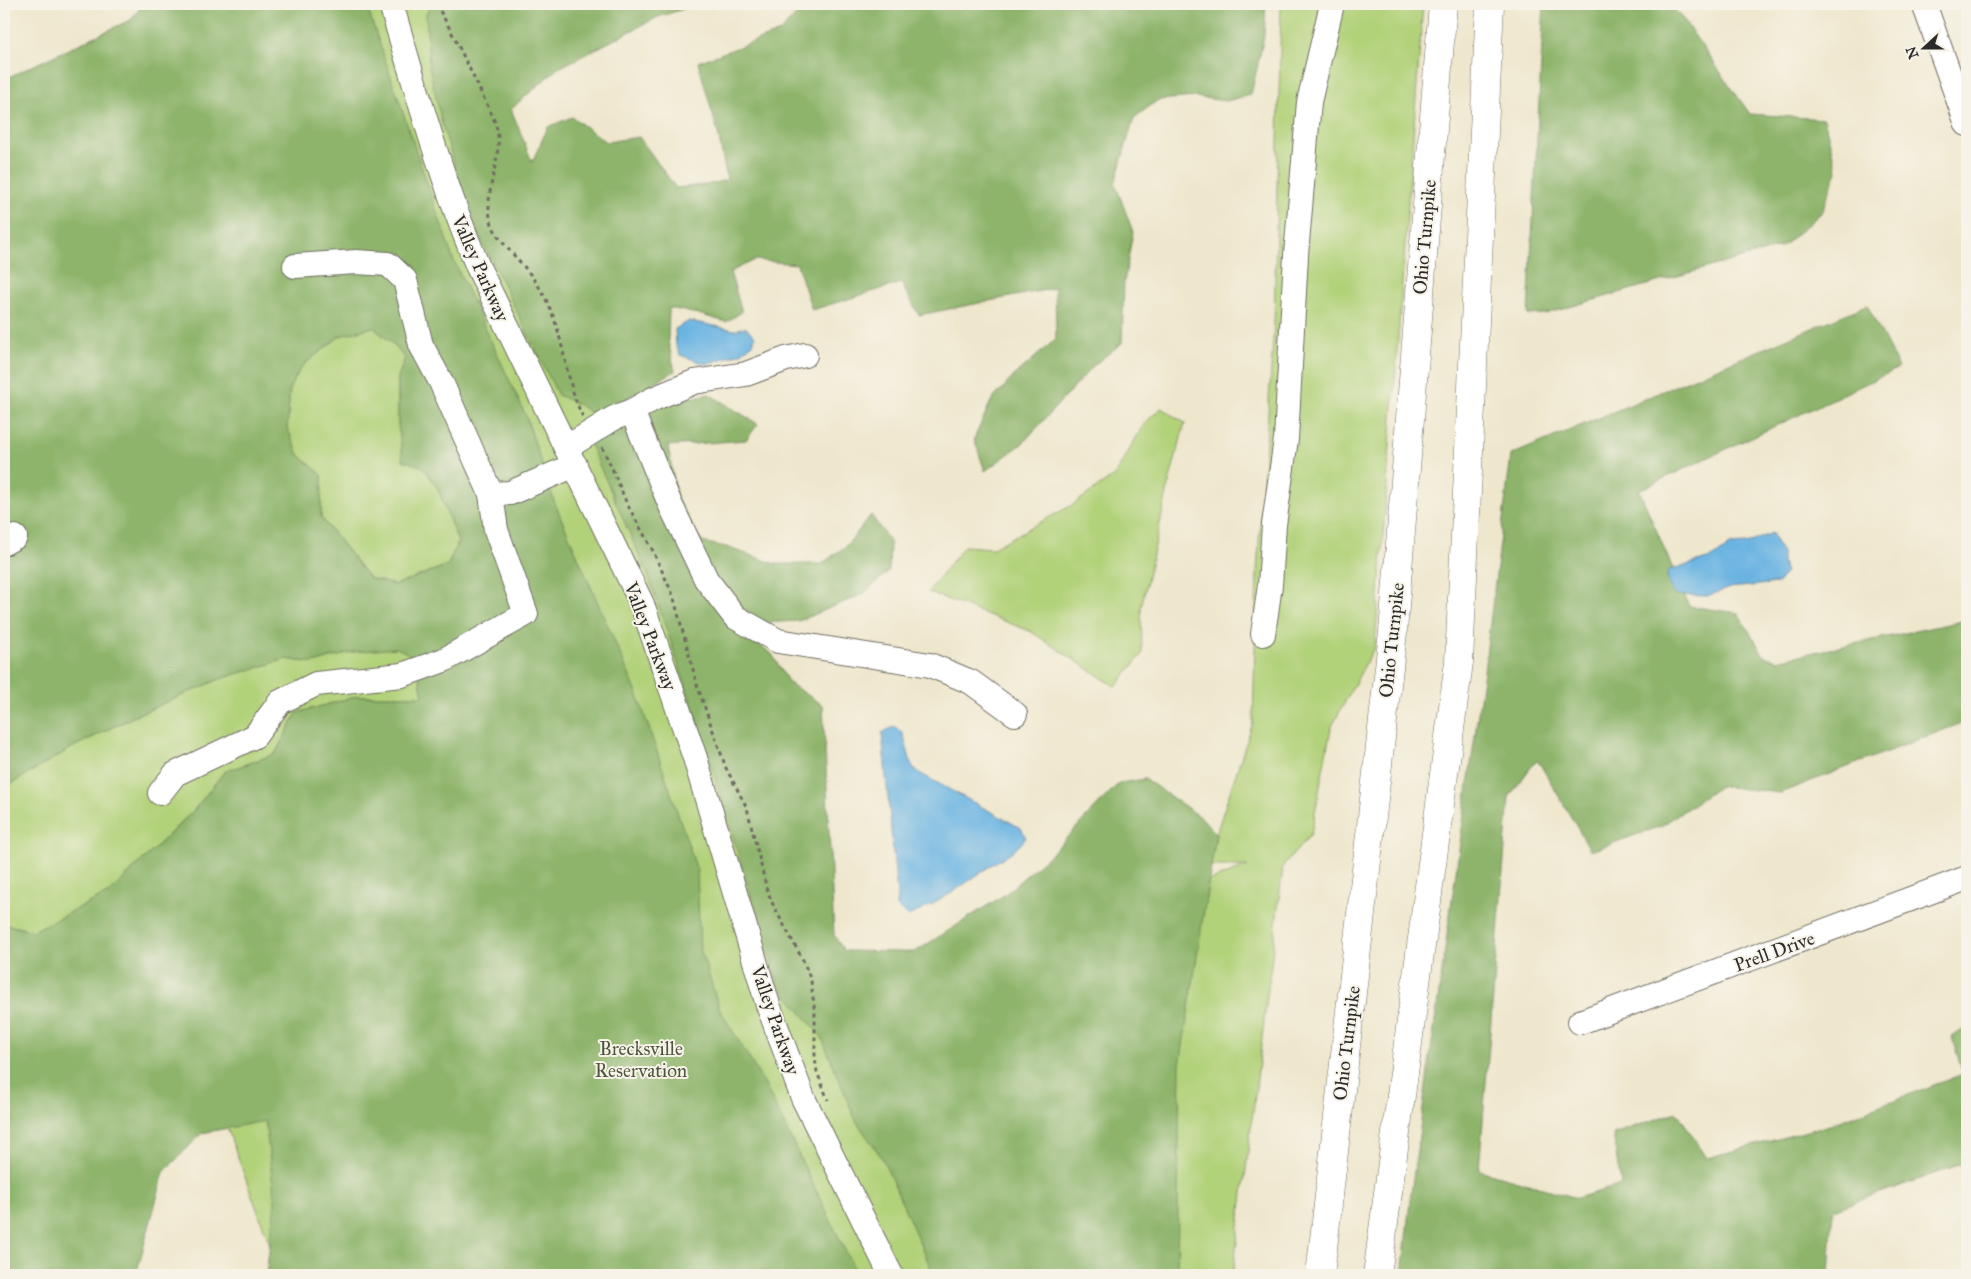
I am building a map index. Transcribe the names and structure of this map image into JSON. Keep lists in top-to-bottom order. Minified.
{"streets":{"highway":["Ohio Turnpike"],"street":["Valley Parkway","Prell Drive"]},"parks":["Brecksville Reservation"],"north":"left"}
